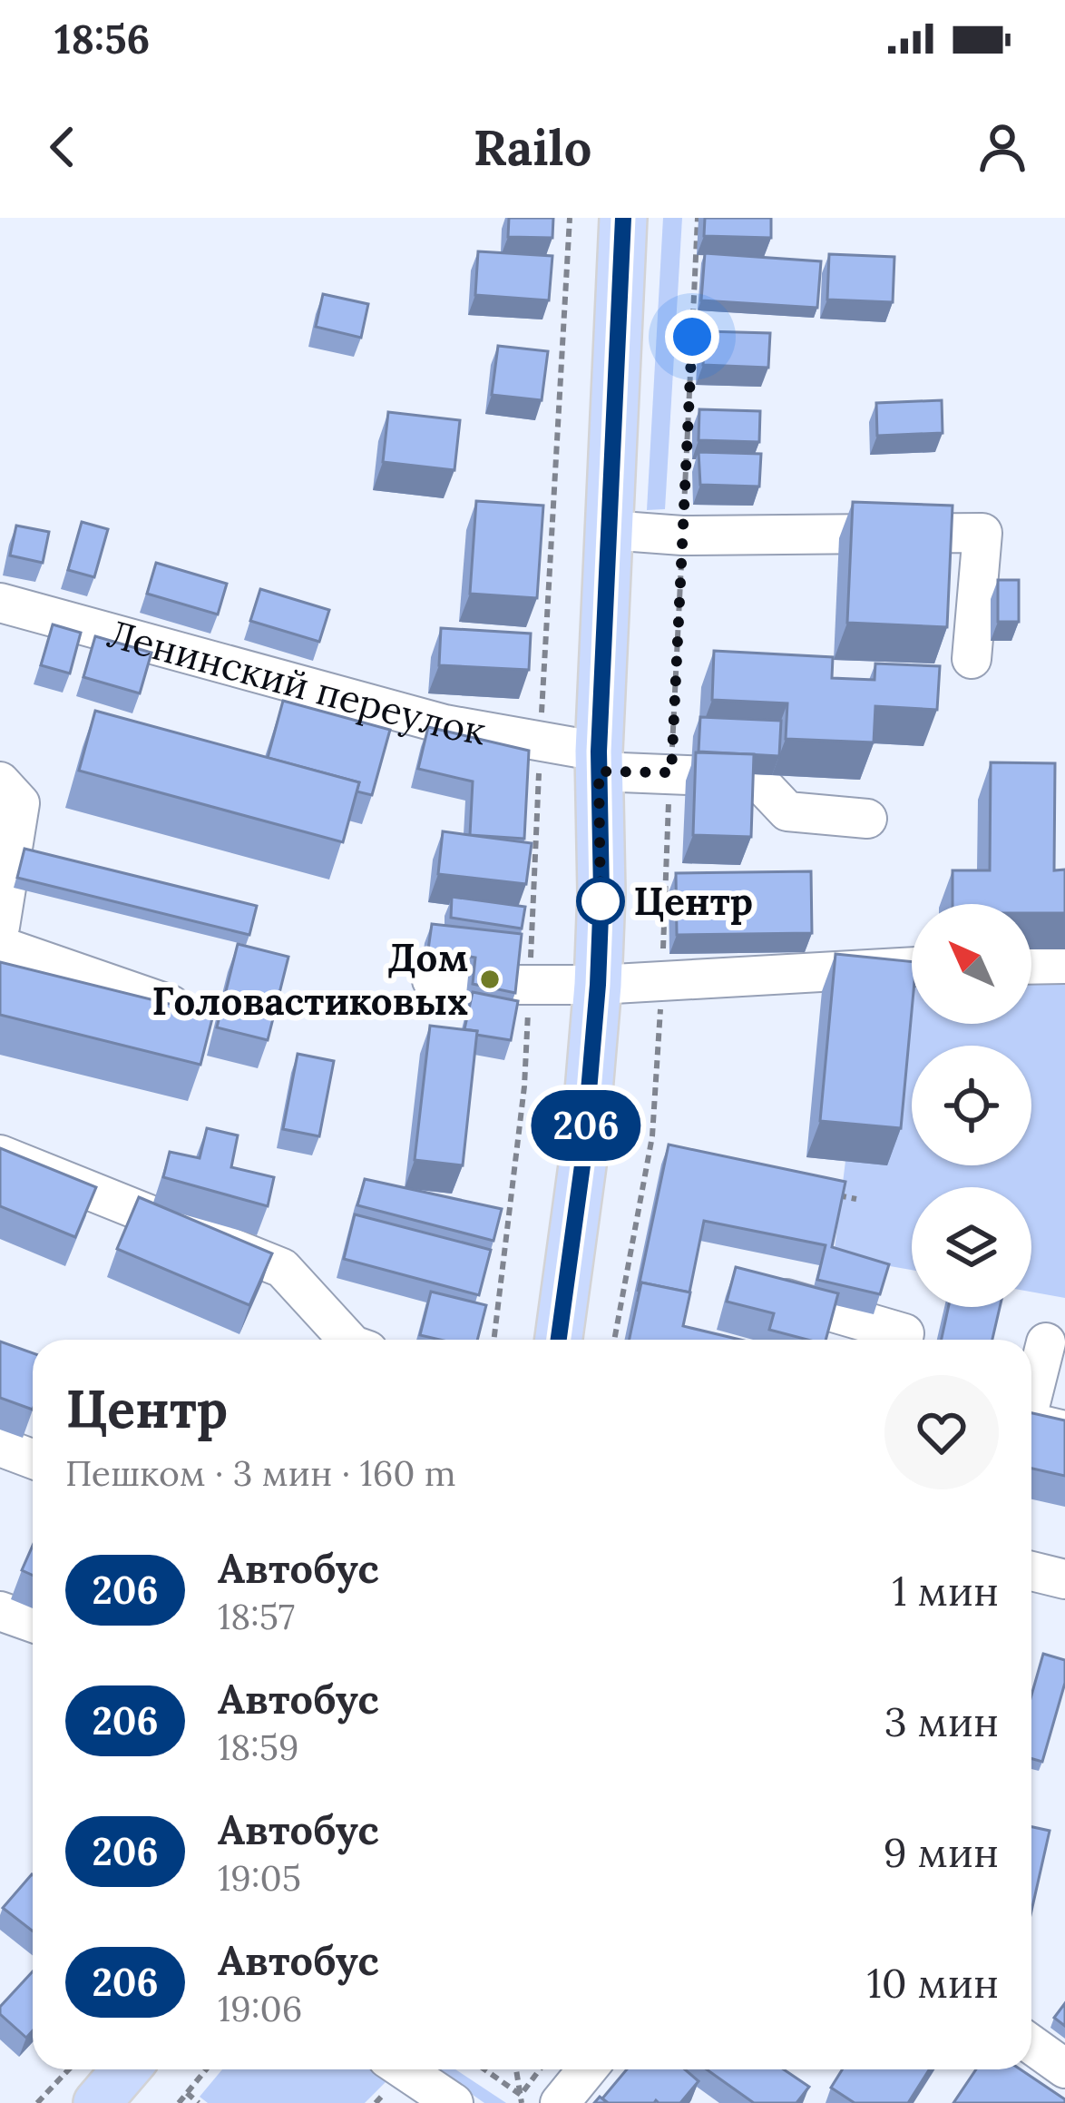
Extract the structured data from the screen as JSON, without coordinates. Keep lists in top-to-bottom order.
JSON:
{
  "streets": {
    "street": ["Ленинский переулок"]
  },
  "places": ["Центр", "Дом Головастиковых"],
  "lines": ["bus line 206"],
  "north": "top left",
  "page": {
    "status": "18:56",
    "header": "Railo",
    "on_map": "206",
    "heading": ["Центр", "Пешком · 3 мин · 160 m"],
    "list": [
      {
        "mark": "206",
        "name": "Автобус",
        "note": "18:57",
        "value": "1 мин"
      },
      {
        "mark": "206",
        "name": "Автобус",
        "note": "18:59",
        "value": "3 мин"
      },
      {
        "mark": "206",
        "name": "Автобус",
        "note": "19:05",
        "value": "9 мин"
      },
      {
        "mark": "206",
        "name": "Автобус",
        "note": "19:06",
        "value": "10 мин"
      }
    ]
  }
}
